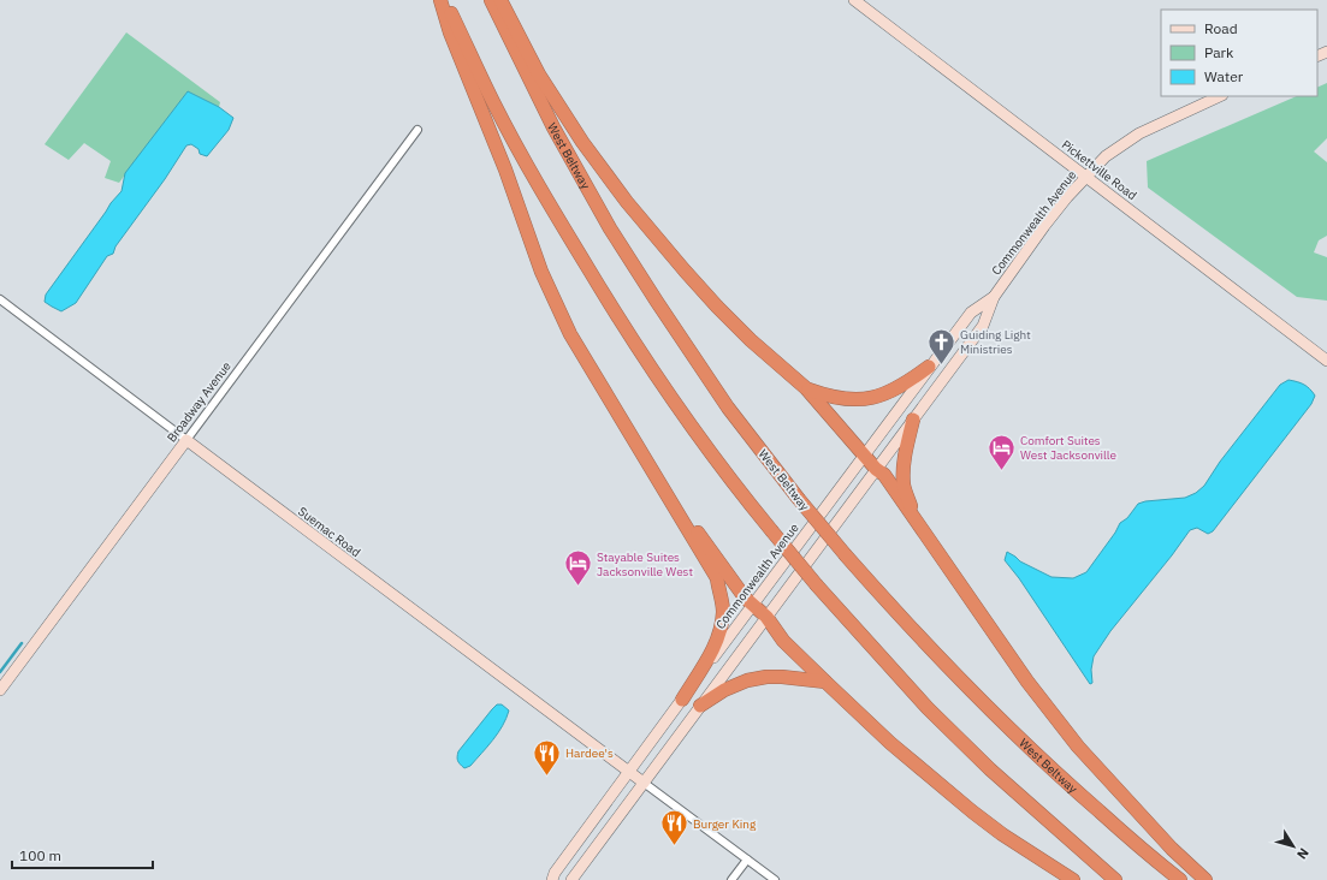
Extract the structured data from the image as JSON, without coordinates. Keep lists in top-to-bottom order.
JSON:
{
  "streets": {
    "highway": ["West Beltway"],
    "main road": [
      "Pickettville Road",
      "Commonwealth Avenue",
      "Broadway Avenue",
      "Suemac Road"
    ]
  },
  "crossings": [
    ["Pickettville Road", "Commonwealth Avenue"],
    ["Commonwealth Avenue", "Suemac Road"],
    ["Broadway Avenue", "Suemac Road"]
  ],
  "places": {
    "church": ["Guiding Light Ministries"],
    "hotel": ["Comfort Suites West Jacksonville", "Stayable Suites Jacksonville West"],
    "restaurant": ["Hardee's", "Burger King"]
  },
  "legend": ["Road", "Park", "Water"],
  "scale_bar": "100 m",
  "north": "bottom right"
}
